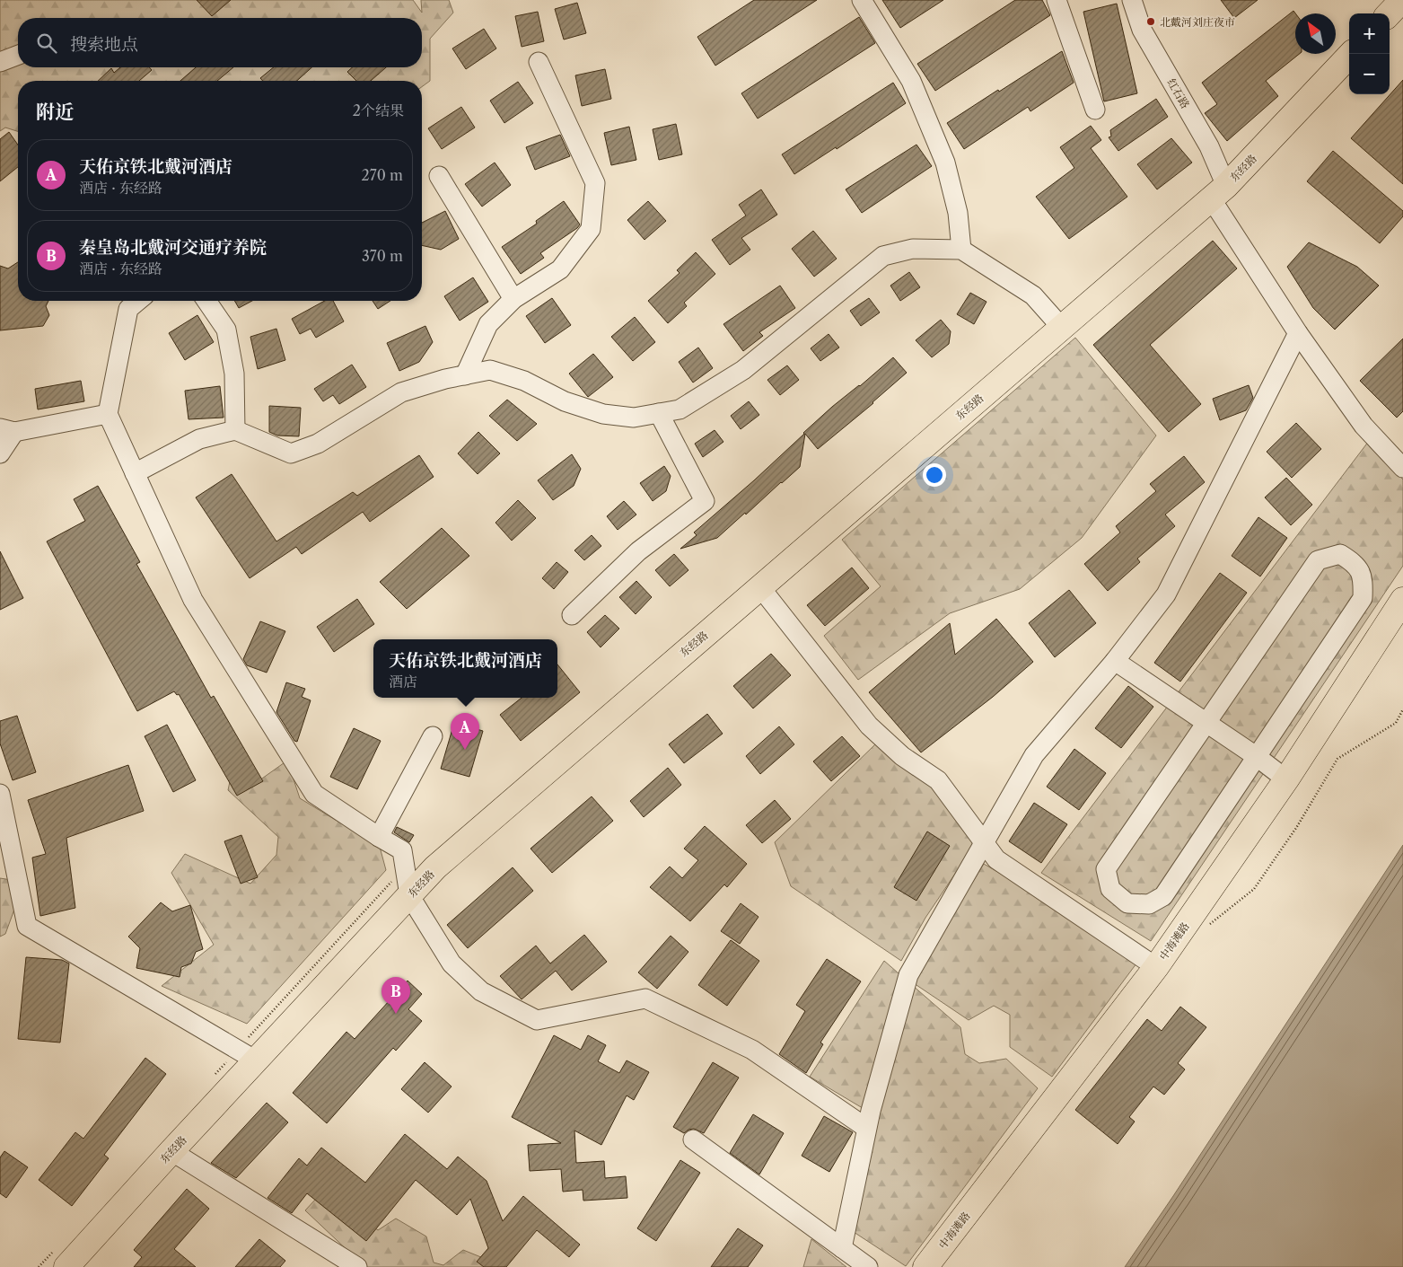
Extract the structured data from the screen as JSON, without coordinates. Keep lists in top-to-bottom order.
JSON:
{
  "streets": {
    "main road": ["东经路", "中海滩路"],
    "street": ["红石路"]
  },
  "crossings": [
    ["红石路", "东经路"]
  ],
  "places": ["北戴河刘庄夜市"],
  "north": "top left",
  "page": {
    "map_buttons": ["+", "−"],
    "search": "搜索地点",
    "heading": ["附近", "2个结果"],
    "list": [
      {
        "mark": "A",
        "name": "天佑京铁北戴河酒店",
        "note": "酒店 · 东经路",
        "value": "270 m"
      },
      {
        "mark": "B",
        "name": "秦皇岛北戴河交通疗养院",
        "note": "酒店 · 东经路",
        "value": "370 m"
      }
    ],
    "popup": ["天佑京铁北戴河酒店", "酒店"],
    "pins": ["A", "B"]
  }
}
